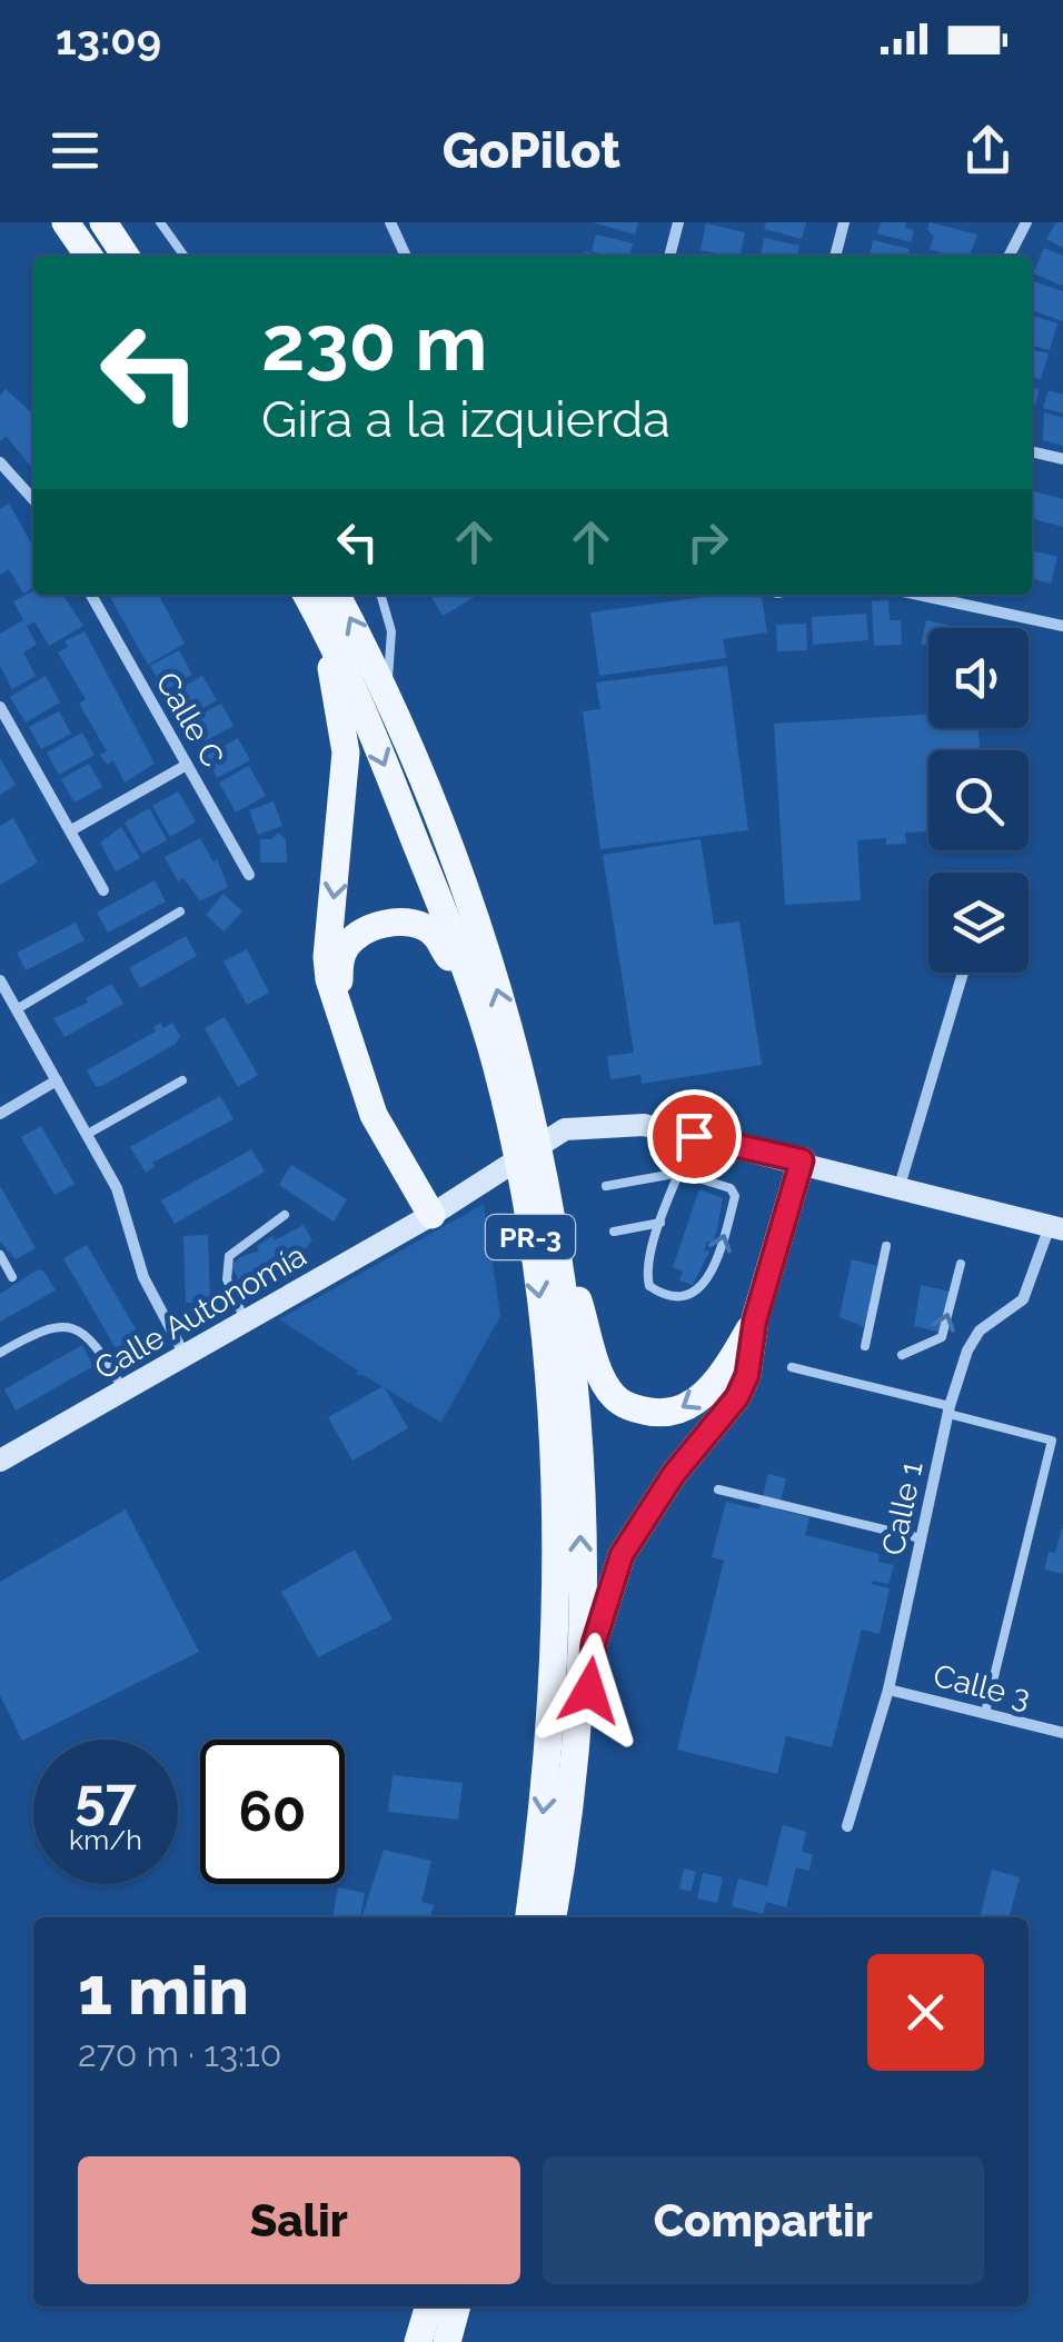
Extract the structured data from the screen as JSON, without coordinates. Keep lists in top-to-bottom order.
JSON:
{
  "streets": {
    "main road": ["PR-3", "Calle Autonomía"],
    "street": ["Calle C", "Calle 1", "Calle 3"]
  },
  "crossings": [
    ["Calle 1", "Calle 3"]
  ],
  "page": {
    "status": "13:09",
    "header": "GoPilot",
    "turn": ["230 m", "Gira a la izquierda"],
    "speed": "57 km/h",
    "limit": "60",
    "heading": ["1 min", "270 m · 13:10"],
    "buttons": ["Salir", "Compartir"]
  }
}
